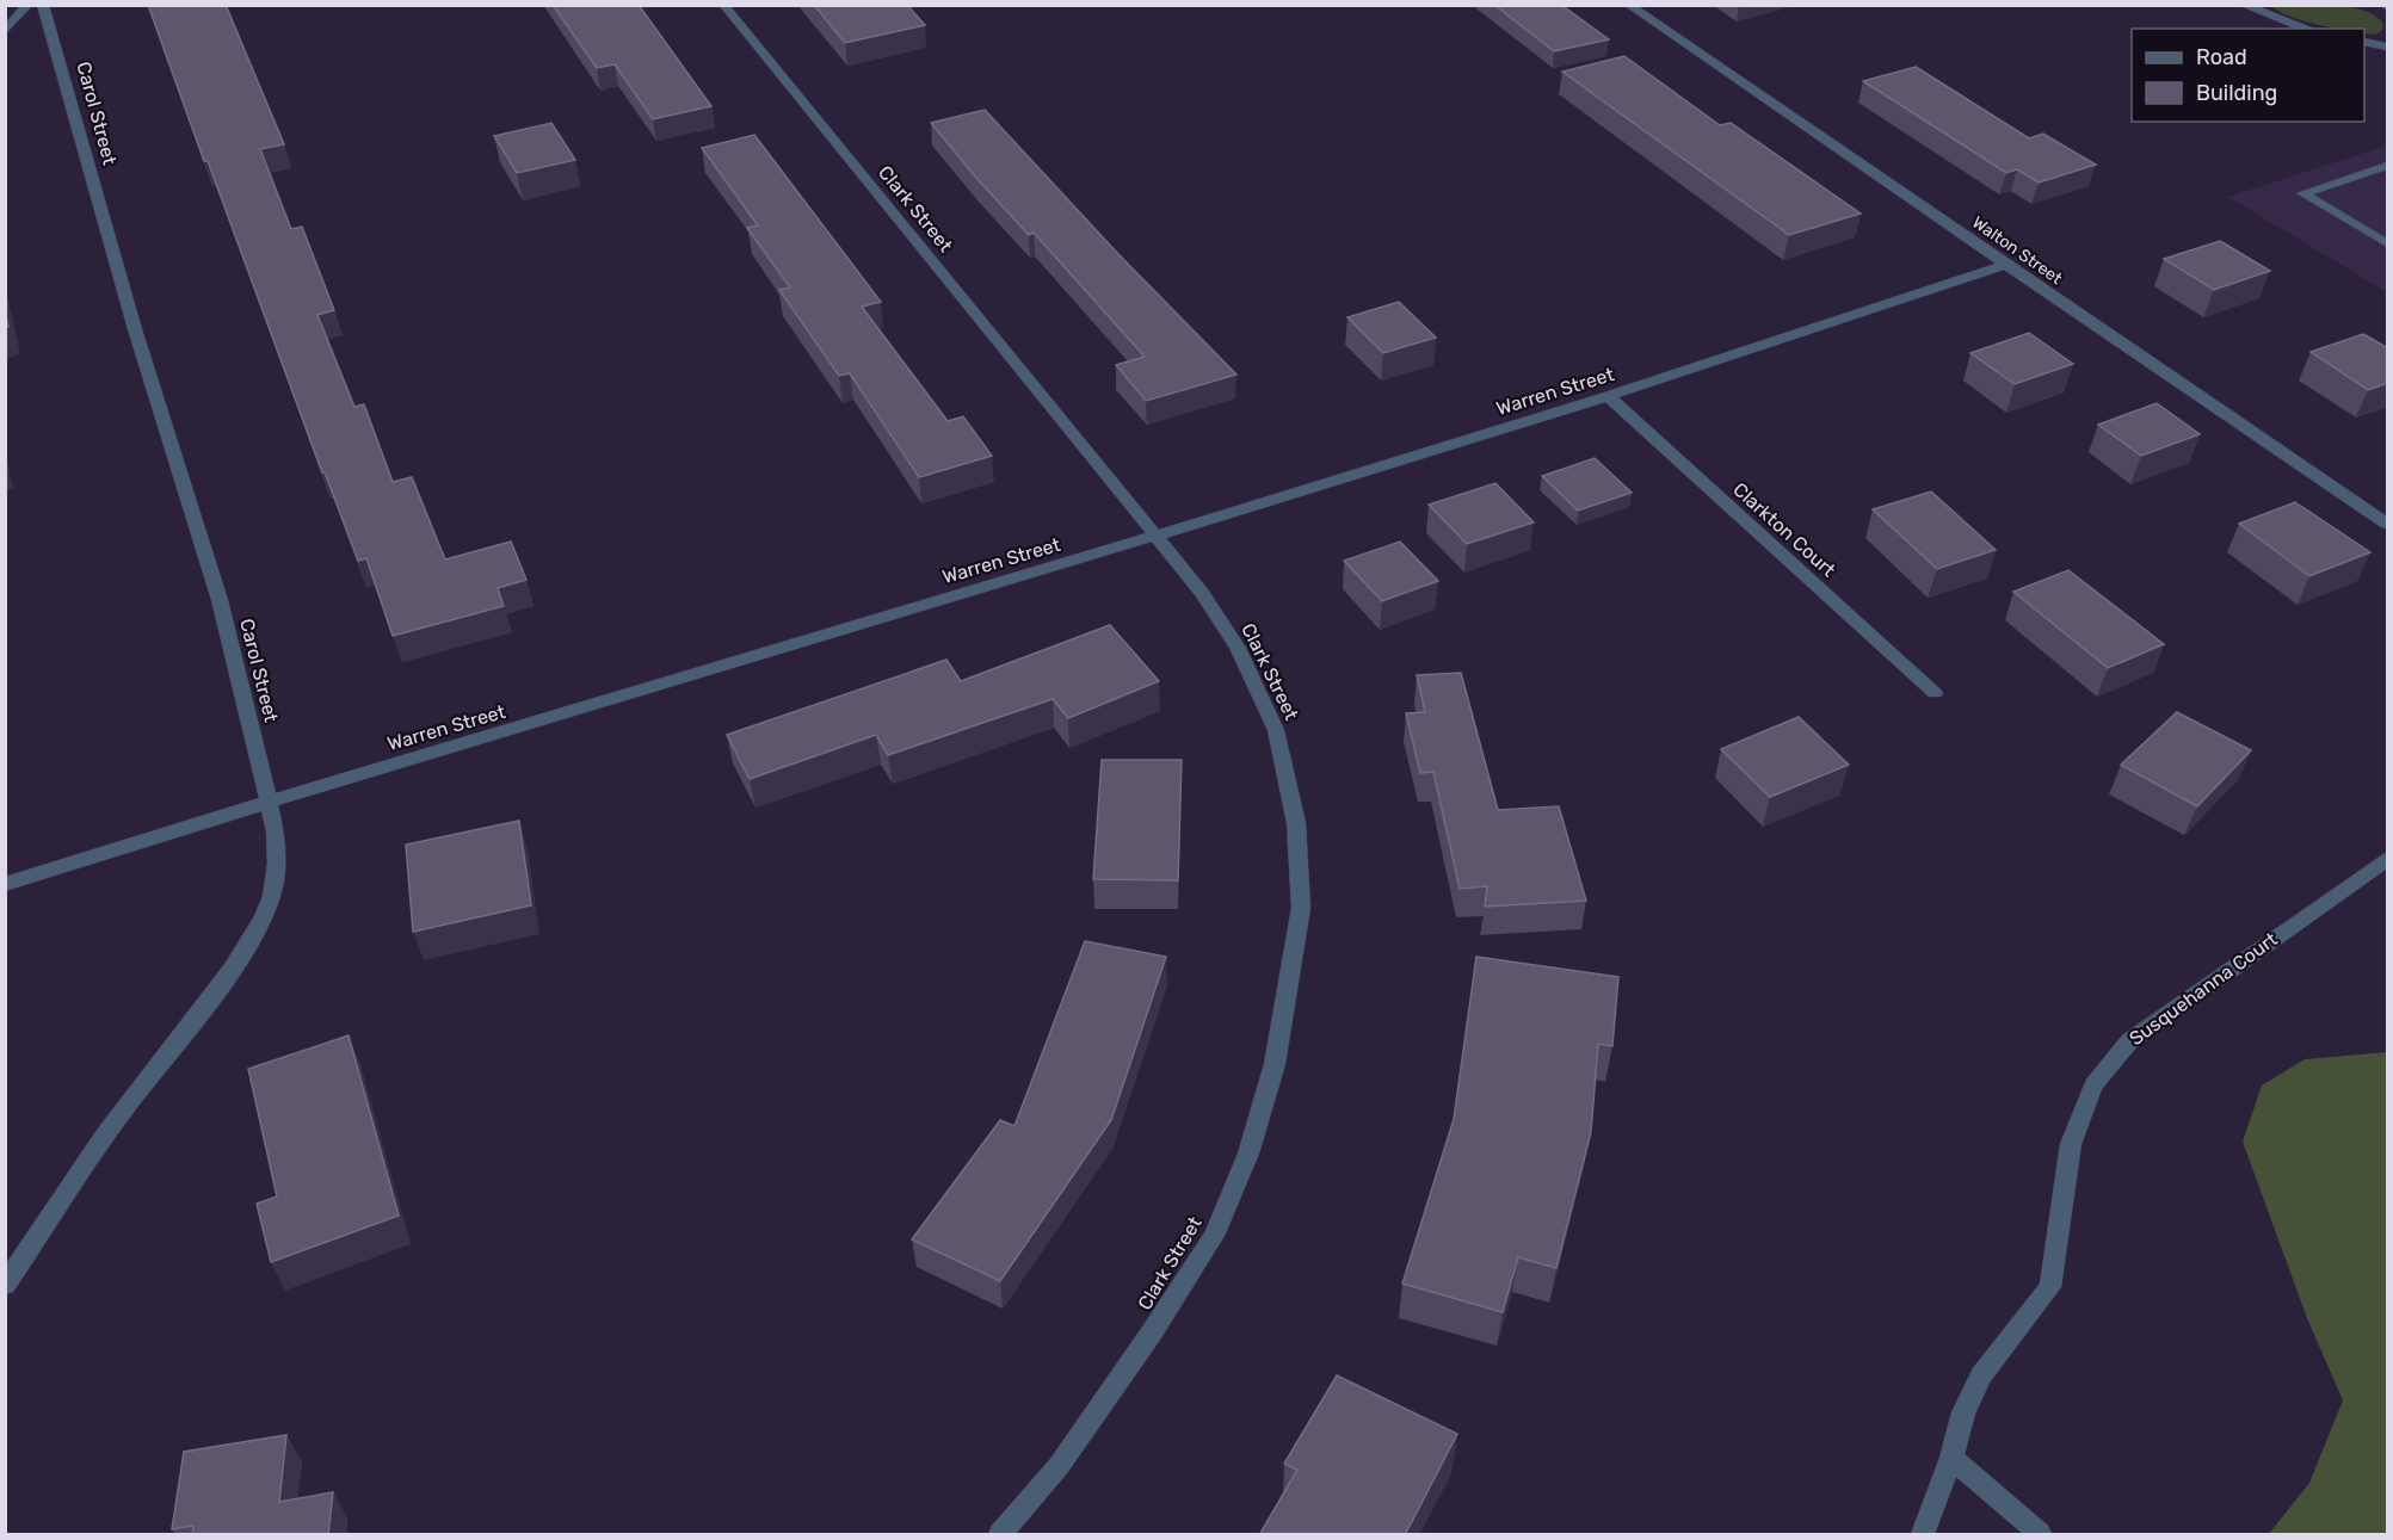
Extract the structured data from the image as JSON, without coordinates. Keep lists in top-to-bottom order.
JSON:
{
  "streets": {
    "street": [
      "Carol Street",
      "Clark Street",
      "Walton Street",
      "Warren Street",
      "Clarkton Court",
      "Susquehanna Court"
    ]
  },
  "crossings": [
    ["Carol Street", "Warren Street"],
    ["Clark Street", "Warren Street"],
    ["Walton Street", "Warren Street"],
    ["Warren Street", "Clarkton Court"]
  ],
  "legend": ["Road", "Building"]
}
